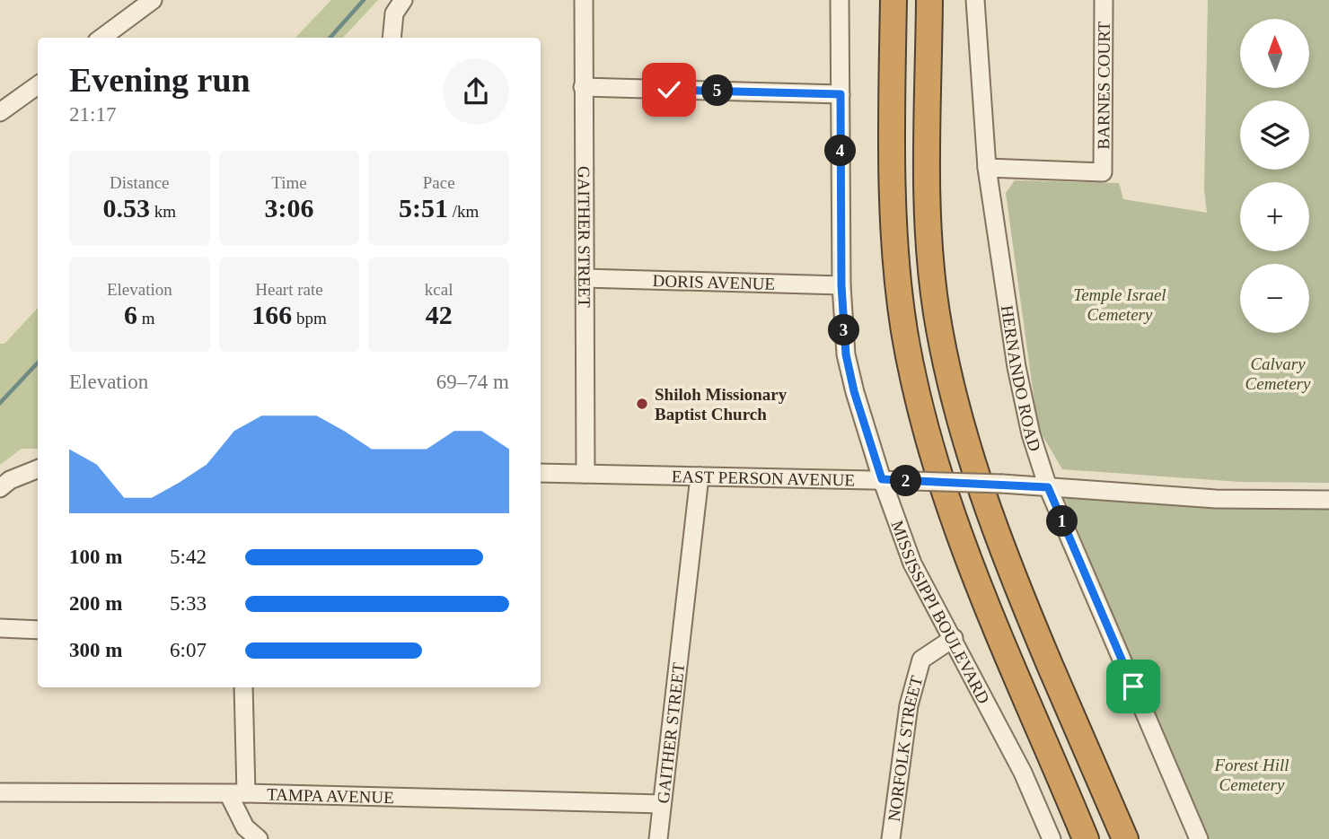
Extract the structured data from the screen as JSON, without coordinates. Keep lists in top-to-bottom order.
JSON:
{
  "streets": {
    "street": [
      "BARNES COURT",
      "GAITHER STREET",
      "DORIS AVENUE",
      "HERNANDO ROAD",
      "EAST PERSON AVENUE",
      "MISSISSIPPI BOULEVARD",
      "NORFOLK STREET",
      "TAMPA AVENUE"
    ]
  },
  "crossings": [
    ["BARNES COURT", "HERNANDO ROAD"],
    ["GAITHER STREET", "DORIS AVENUE"],
    ["GAITHER STREET", "EAST PERSON AVENUE"],
    ["GAITHER STREET", "TAMPA AVENUE"],
    ["DORIS AVENUE", "MISSISSIPPI BOULEVARD"],
    ["HERNANDO ROAD", "EAST PERSON AVENUE"],
    ["EAST PERSON AVENUE", "MISSISSIPPI BOULEVARD"],
    ["MISSISSIPPI BOULEVARD", "NORFOLK STREET"]
  ],
  "parks": ["Temple Israel Cemetery", "Calvary Cemetery", "Forest Hill Cemetery"],
  "places": ["Shiloh Missionary Baptist Church"],
  "north": "top",
  "page": {
    "map_buttons": ["+", "−"],
    "heading": ["Evening run", "21:17"],
    "pins": [
      "5",
      "4",
      "3",
      "2",
      "1"
    ],
    "stats": [
      ["Distance", "0.53 km"],
      ["Time", "3:06"],
      ["Pace", "5:51 /km"],
      ["Elevation", "6 m"],
      ["Heart rate", "166 bpm"],
      ["kcal", "42"]
    ],
    "chart": ["Elevation", "69–74 m"],
    "list": [
      {
        "name": "100 m",
        "note": "5:42"
      },
      {
        "name": "200 m",
        "note": "5:33"
      },
      {
        "name": "300 m",
        "note": "6:07"
      }
    ]
  }
}
